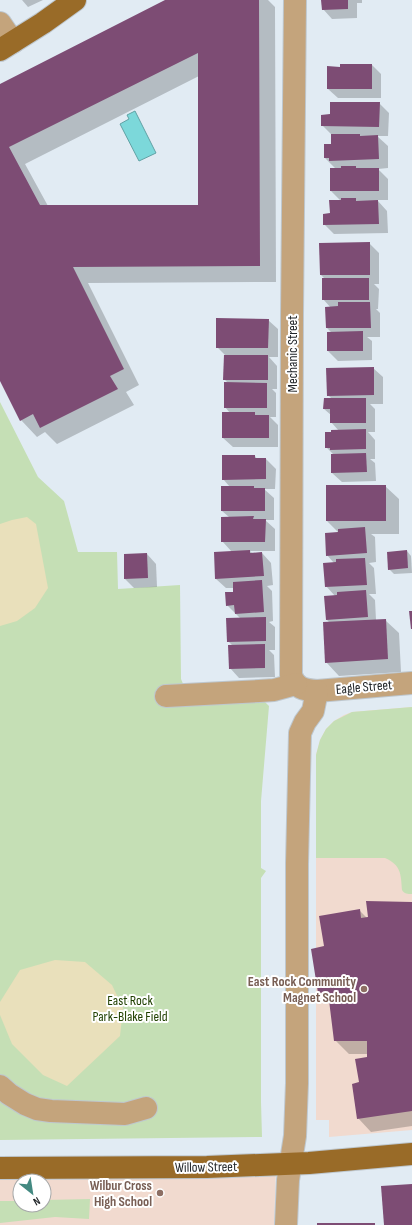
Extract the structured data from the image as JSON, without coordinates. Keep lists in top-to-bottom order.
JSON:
{
  "streets": {
    "main road": ["Willow Street"],
    "street": ["Mechanic Street", "Eagle Street"]
  },
  "parks": ["East Rock Park-Blake Field"],
  "places": ["East Rock Community Magnet School", "Wilbur Cross High School"],
  "north": "bottom right"
}
